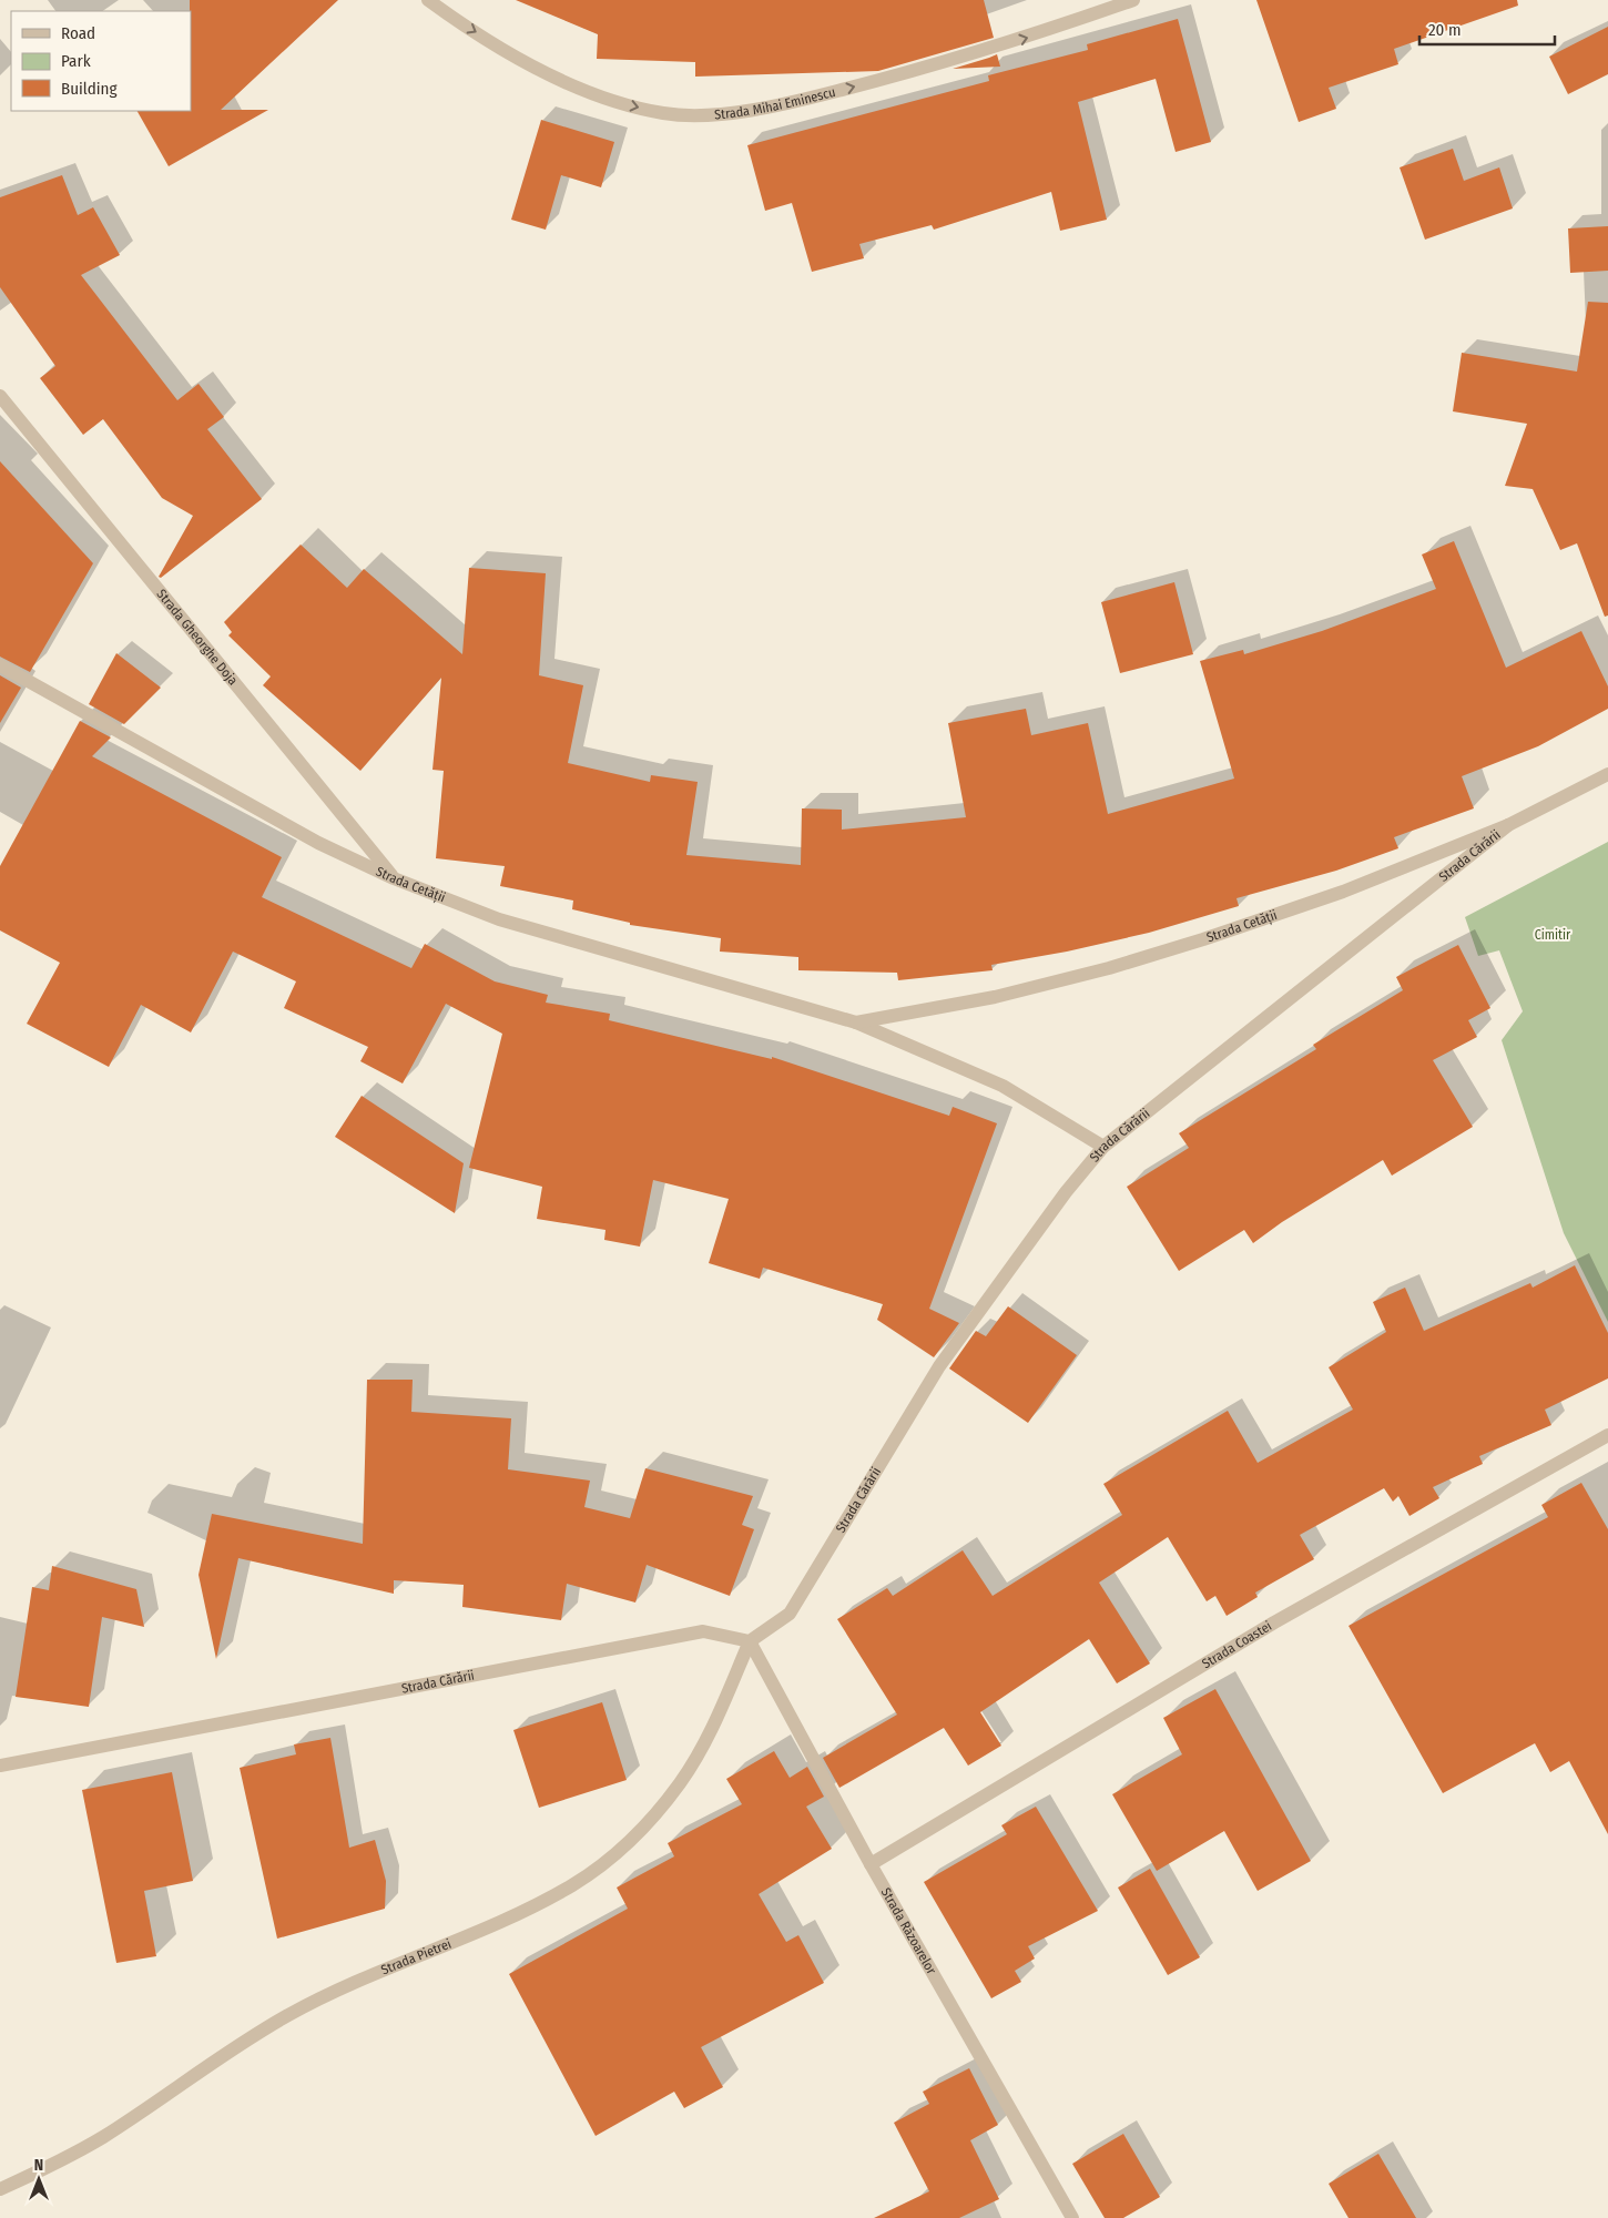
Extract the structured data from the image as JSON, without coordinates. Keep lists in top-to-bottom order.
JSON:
{
  "streets": {
    "street": [
      "Strada Mihai Eminescu",
      "Strada Gheorghe Doja",
      "Strada Cărării",
      "Strada Cetății",
      "Strada Coastei",
      "Strada Răzoarelor",
      "Strada Pietrei"
    ]
  },
  "crossings": [
    ["Strada Gheorghe Doja", "Strada Cetății"],
    ["Strada Cărării", "Strada Cetății"],
    ["Strada Cărării", "Strada Răzoarelor"],
    ["Strada Cărării", "Strada Pietrei"],
    ["Strada Coastei", "Strada Răzoarelor"],
    ["Strada Răzoarelor", "Strada Pietrei"]
  ],
  "one_way": ["Strada Mihai Eminescu"],
  "parks": ["Cimitir"],
  "legend": ["Road", "Park", "Building"],
  "scale_bar": "20 m",
  "north": "top"
}
